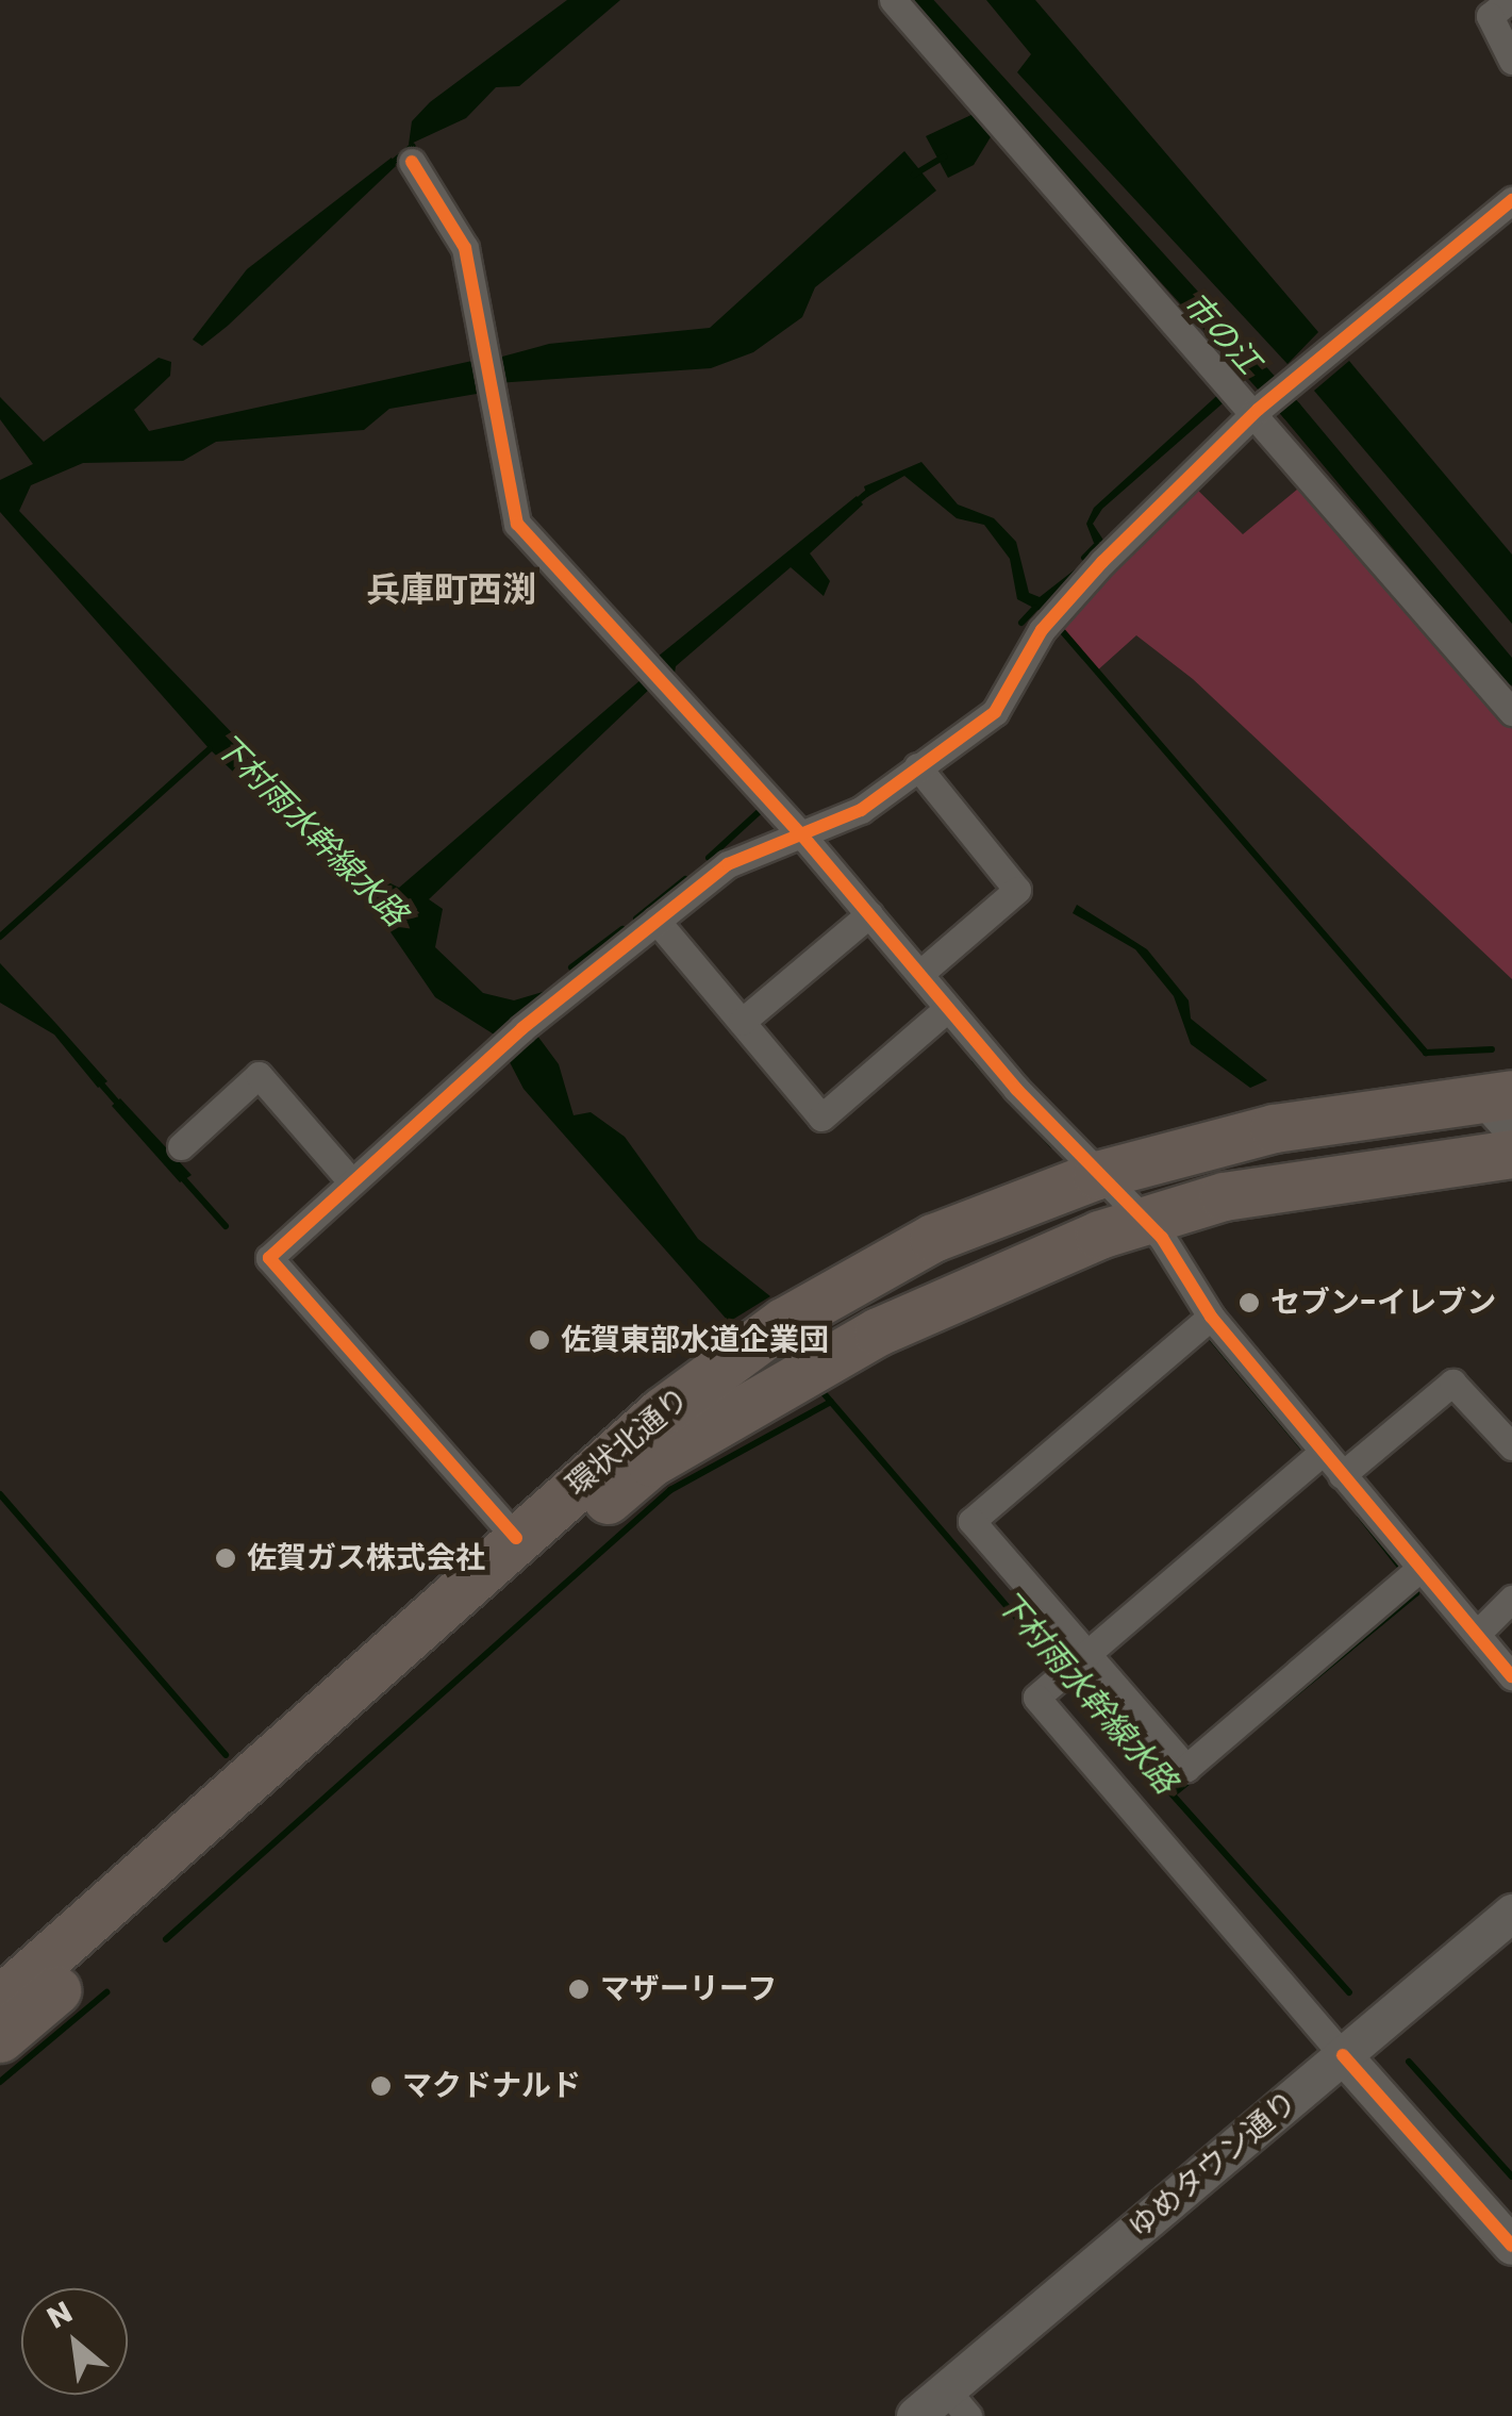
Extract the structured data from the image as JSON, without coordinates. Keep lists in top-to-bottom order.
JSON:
{
  "streets": {
    "highway": ["環状北通り"],
    "street": ["ゆめタウン通り"]
  },
  "districts": ["兵庫町西渕"],
  "water": ["市の江", "下村雨水幹線水路"],
  "places": [
    "セブン-イレブン",
    "佐賀東部水道企業団",
    "佐賀ガス株式会社",
    "マザーリーフ",
    "マクドナルド"
  ],
  "north": "top left"
}
